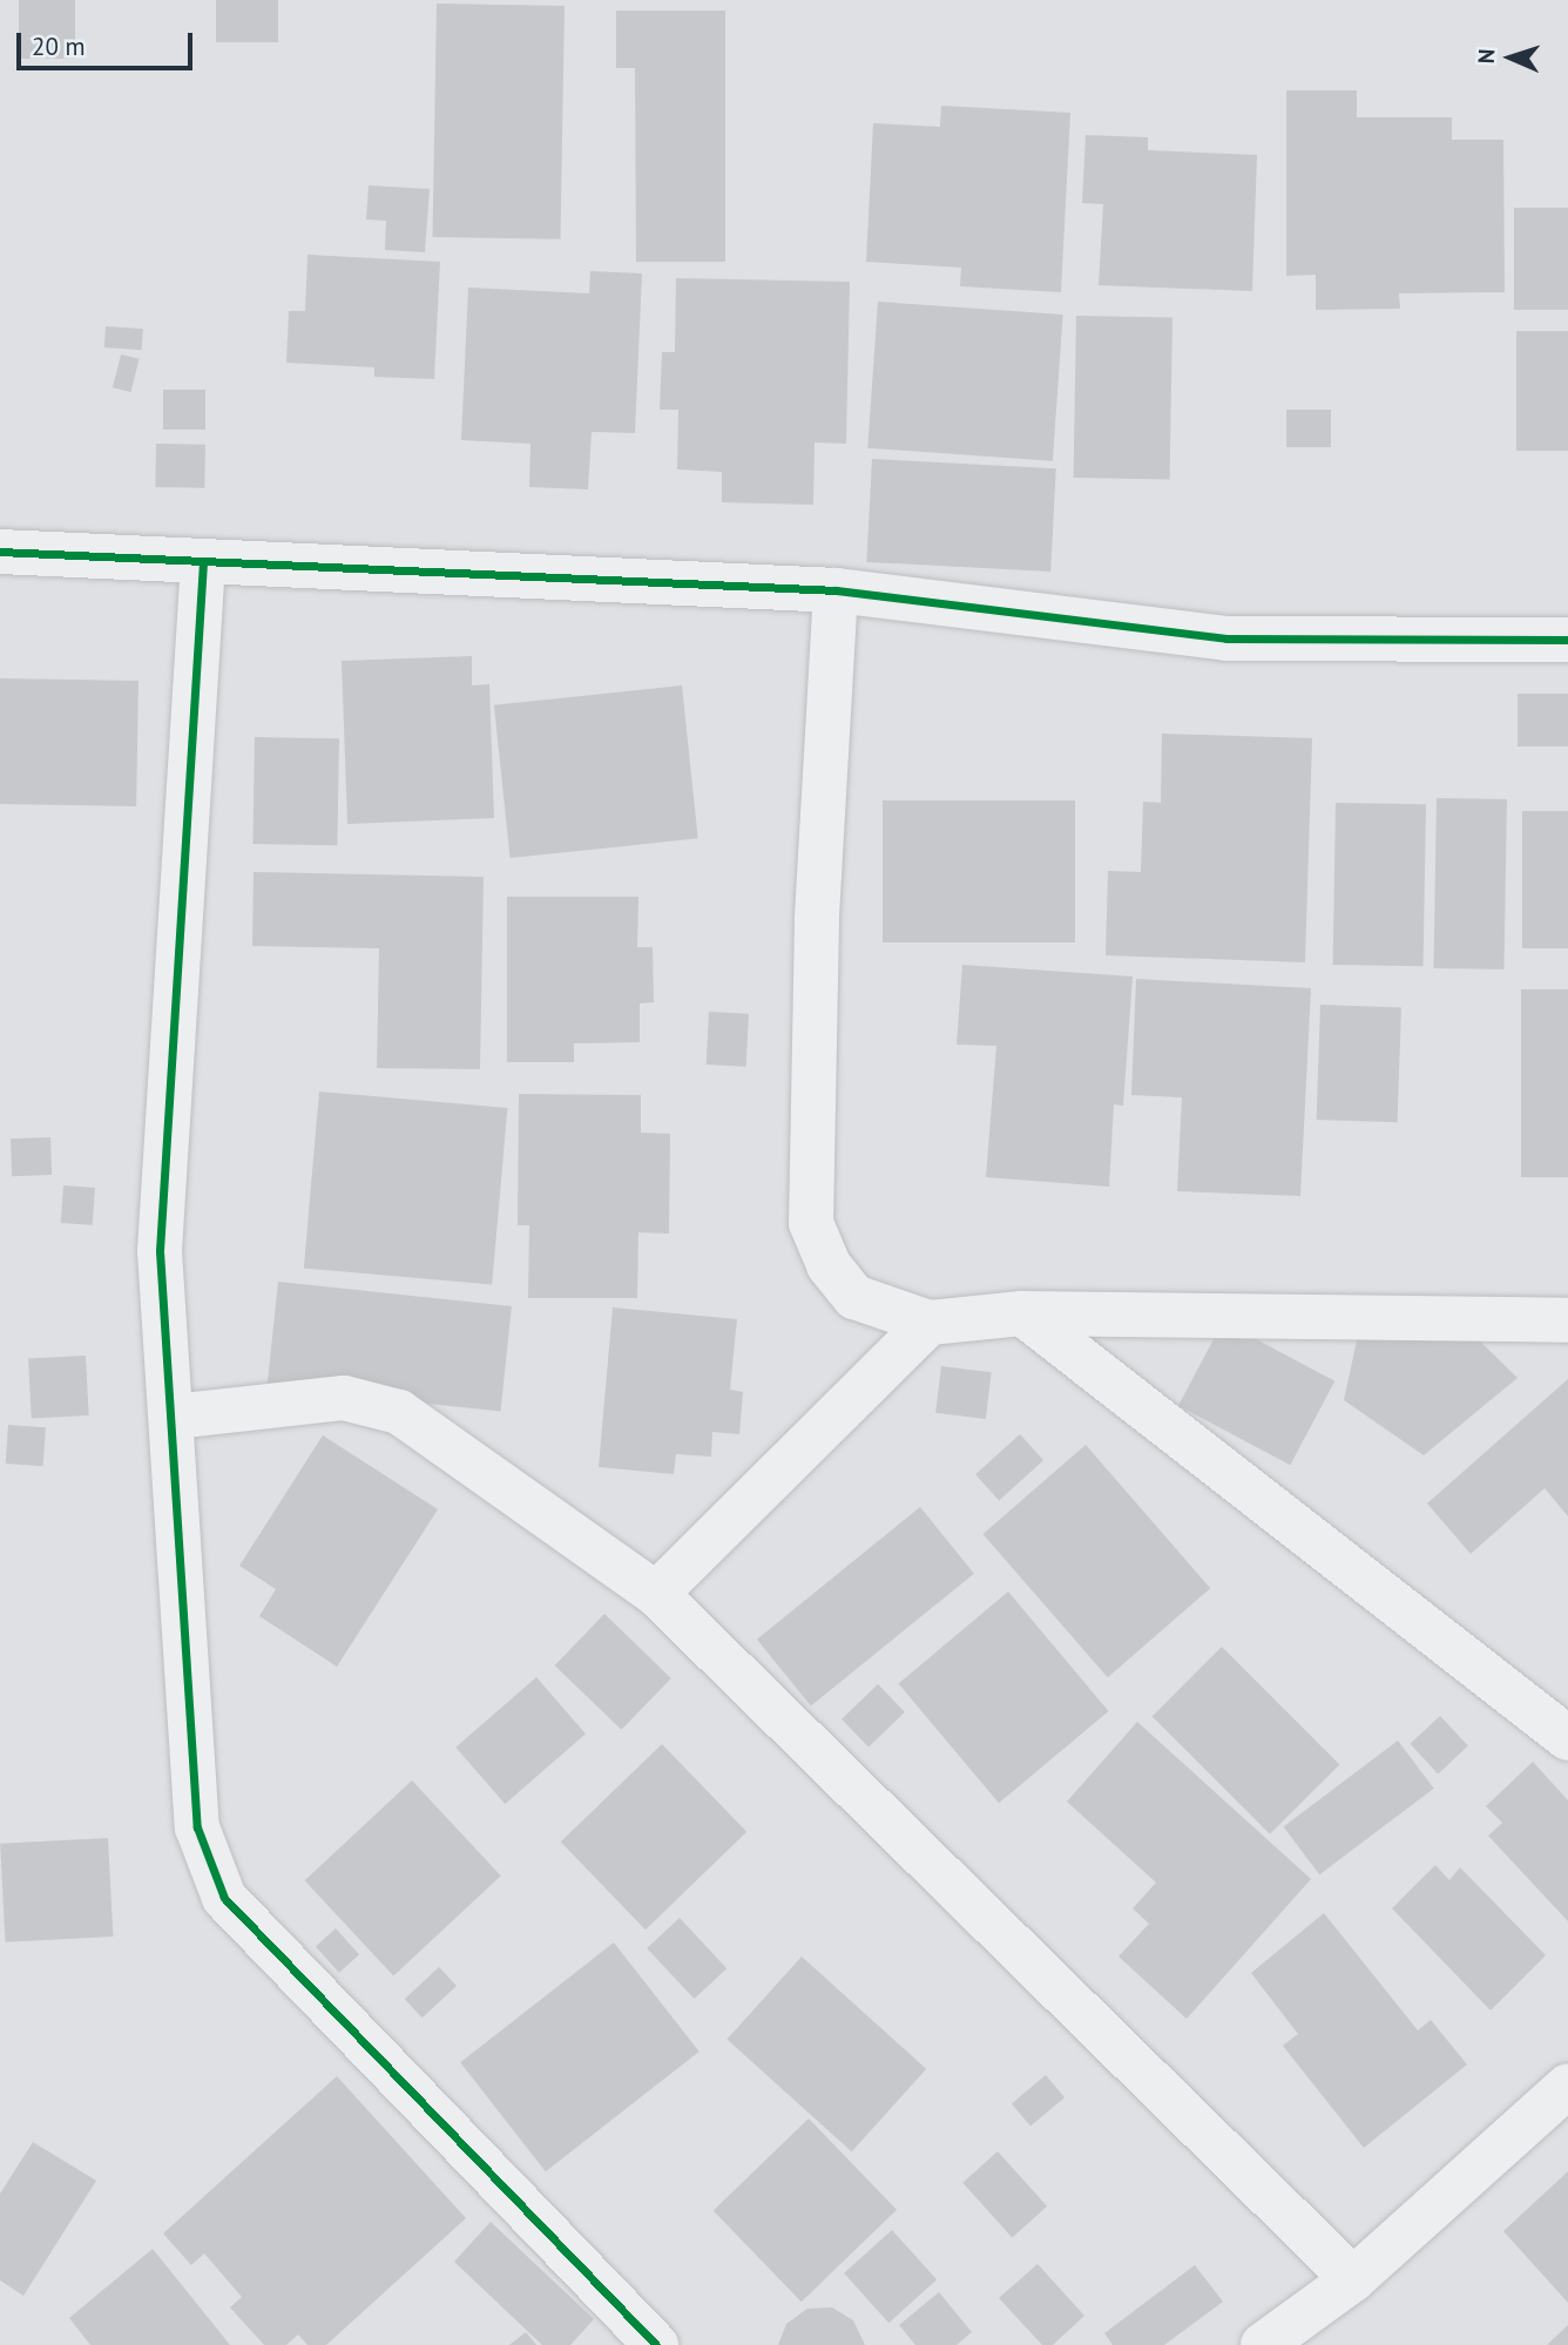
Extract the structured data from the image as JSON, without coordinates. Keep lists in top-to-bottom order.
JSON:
{
  "scale_bar": "20 m",
  "north": "left"
}
